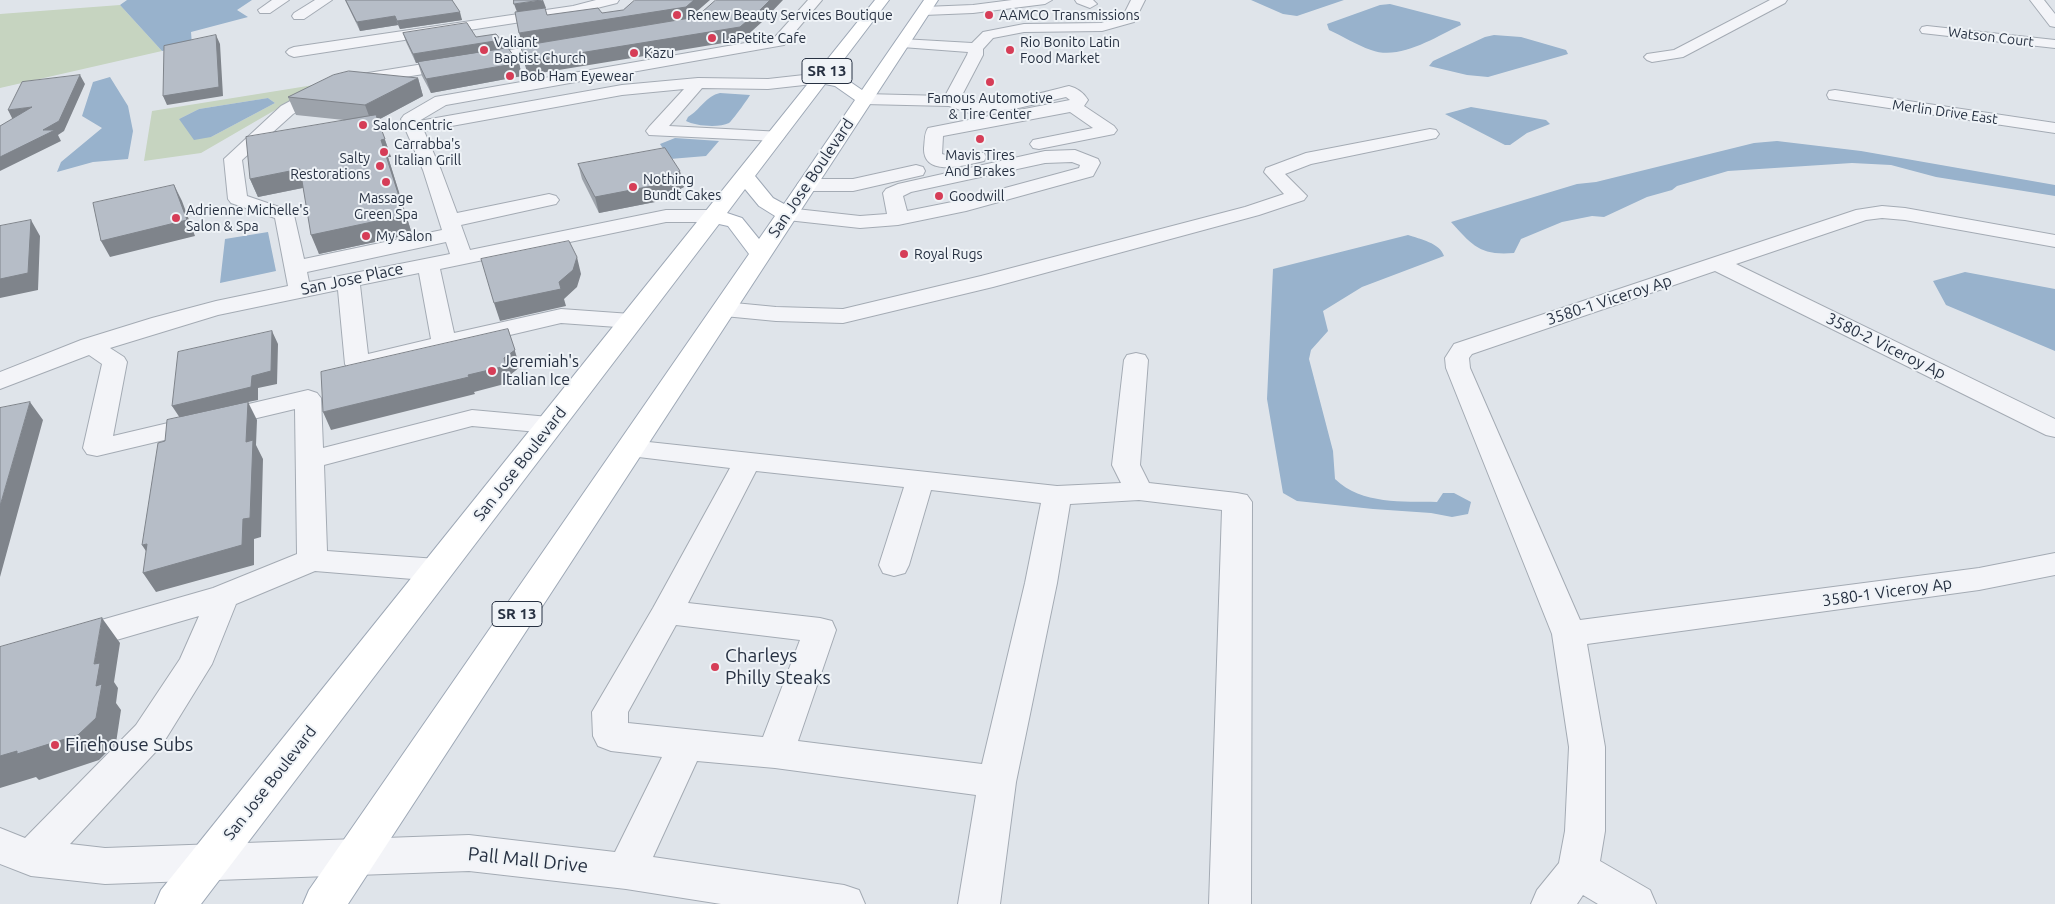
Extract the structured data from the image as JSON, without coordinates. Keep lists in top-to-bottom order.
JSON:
{
  "streets": {
    "main road": ["SR 13", "San Jose Boulevard"],
    "street": [
      "Watson Court",
      "Merlin Drive East",
      "San Jose Place",
      "3580-1 Viceroy Ap",
      "3580-2 Viceroy Ap",
      "Pall Mall Drive"
    ]
  },
  "crossings": [
    ["San Jose Boulevard", "San Jose Place"],
    ["San Jose Boulevard", "Pall Mall Drive"],
    ["3580-1 Viceroy Ap", "3580-2 Viceroy Ap"]
  ],
  "places": [
    "Renew Beauty Services Boutique",
    "AAMCO Transmissions",
    "LaPetite Cafe",
    "Valiant Baptist Church",
    "Rio Bonito Latin Food Market",
    "Kazu",
    "Bob Ham Eyewear",
    "Famous Automotive & Tire Center",
    "SalonCentric",
    "Mavis Tires And Brakes",
    "Carrabba's Italian Grill",
    "Salty Restorations",
    "Massage Green Spa",
    "Nothing Bundt Cakes",
    "Goodwill",
    "Adrienne Michelle's Salon & Spa",
    "My Salon",
    "Royal Rugs",
    "Jeremiah's Italian Ice",
    "Charleys Philly Steaks",
    "Firehouse Subs"
  ]
}
